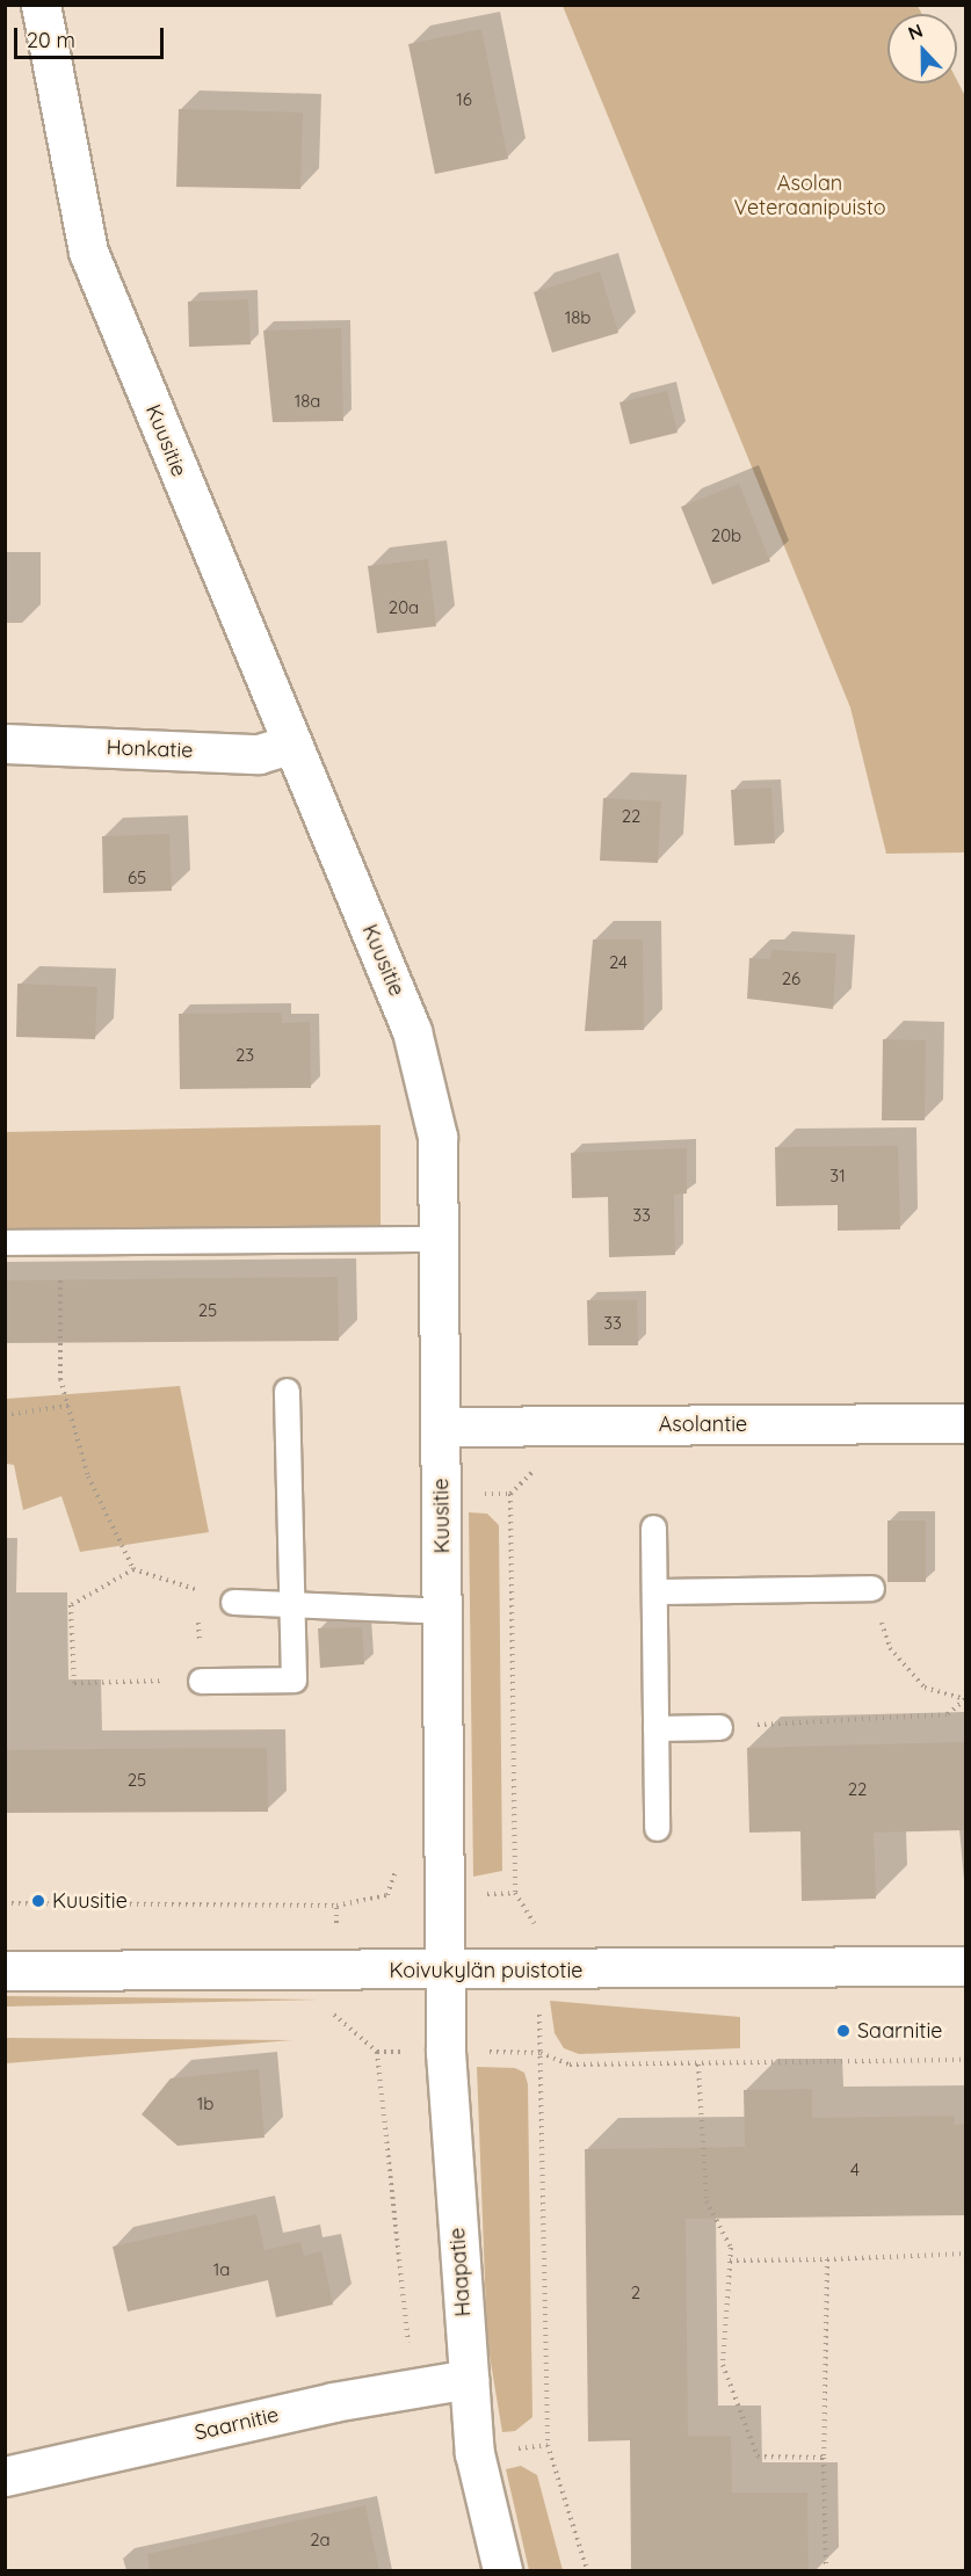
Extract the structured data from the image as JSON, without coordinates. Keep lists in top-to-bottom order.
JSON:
{
  "streets": {
    "street": [
      "Kuusitie",
      "Honkatie",
      "Asolantie",
      "Koivukylän puistotie",
      "Haapatie",
      "Saarnitie"
    ]
  },
  "crossings": [
    ["Kuusitie", "Honkatie"],
    ["Kuusitie", "Asolantie"],
    ["Kuusitie", "Koivukylän puistotie"],
    ["Kuusitie", "Haapatie"],
    ["Koivukylän puistotie", "Haapatie"],
    ["Haapatie", "Saarnitie"]
  ],
  "parks": ["Asolan Veteraanipuisto"],
  "places": ["Kuusitie", "Saarnitie"],
  "house_numbers": [
    "16",
    "18b",
    "18a",
    "20b",
    "20a",
    "22",
    "65",
    "24",
    "26",
    "23",
    "31",
    "33",
    "25",
    "33",
    "25",
    "22",
    "1b",
    "4",
    "1a",
    "2",
    "2a"
  ],
  "scale_bar": "20 m",
  "north": "top"
}
